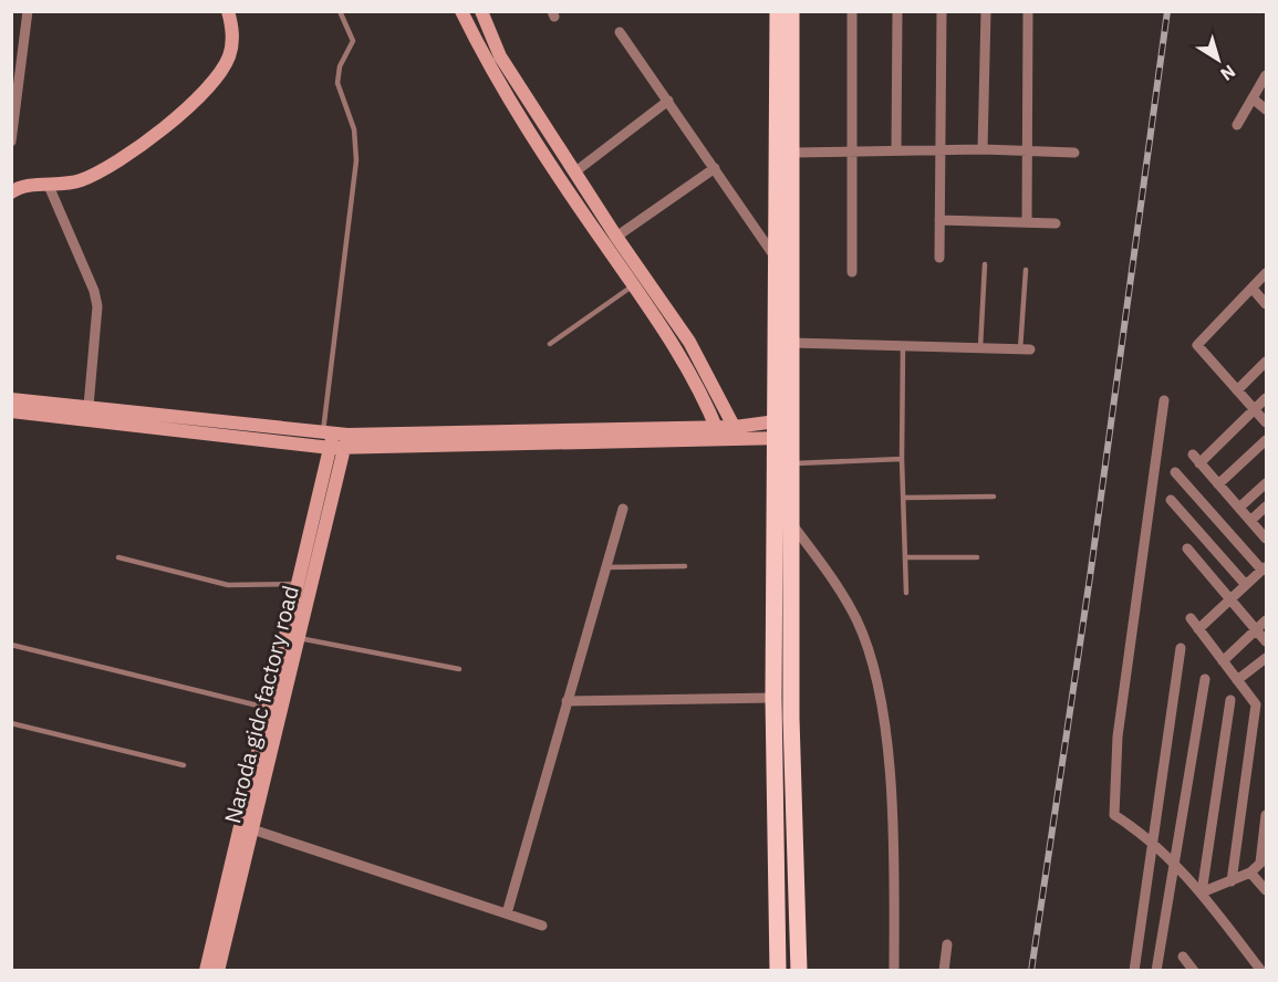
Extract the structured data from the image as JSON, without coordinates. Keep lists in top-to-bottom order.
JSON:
{
  "streets": {
    "street": ["Naroda gidc factory road"]
  },
  "north": "bottom right"
}
